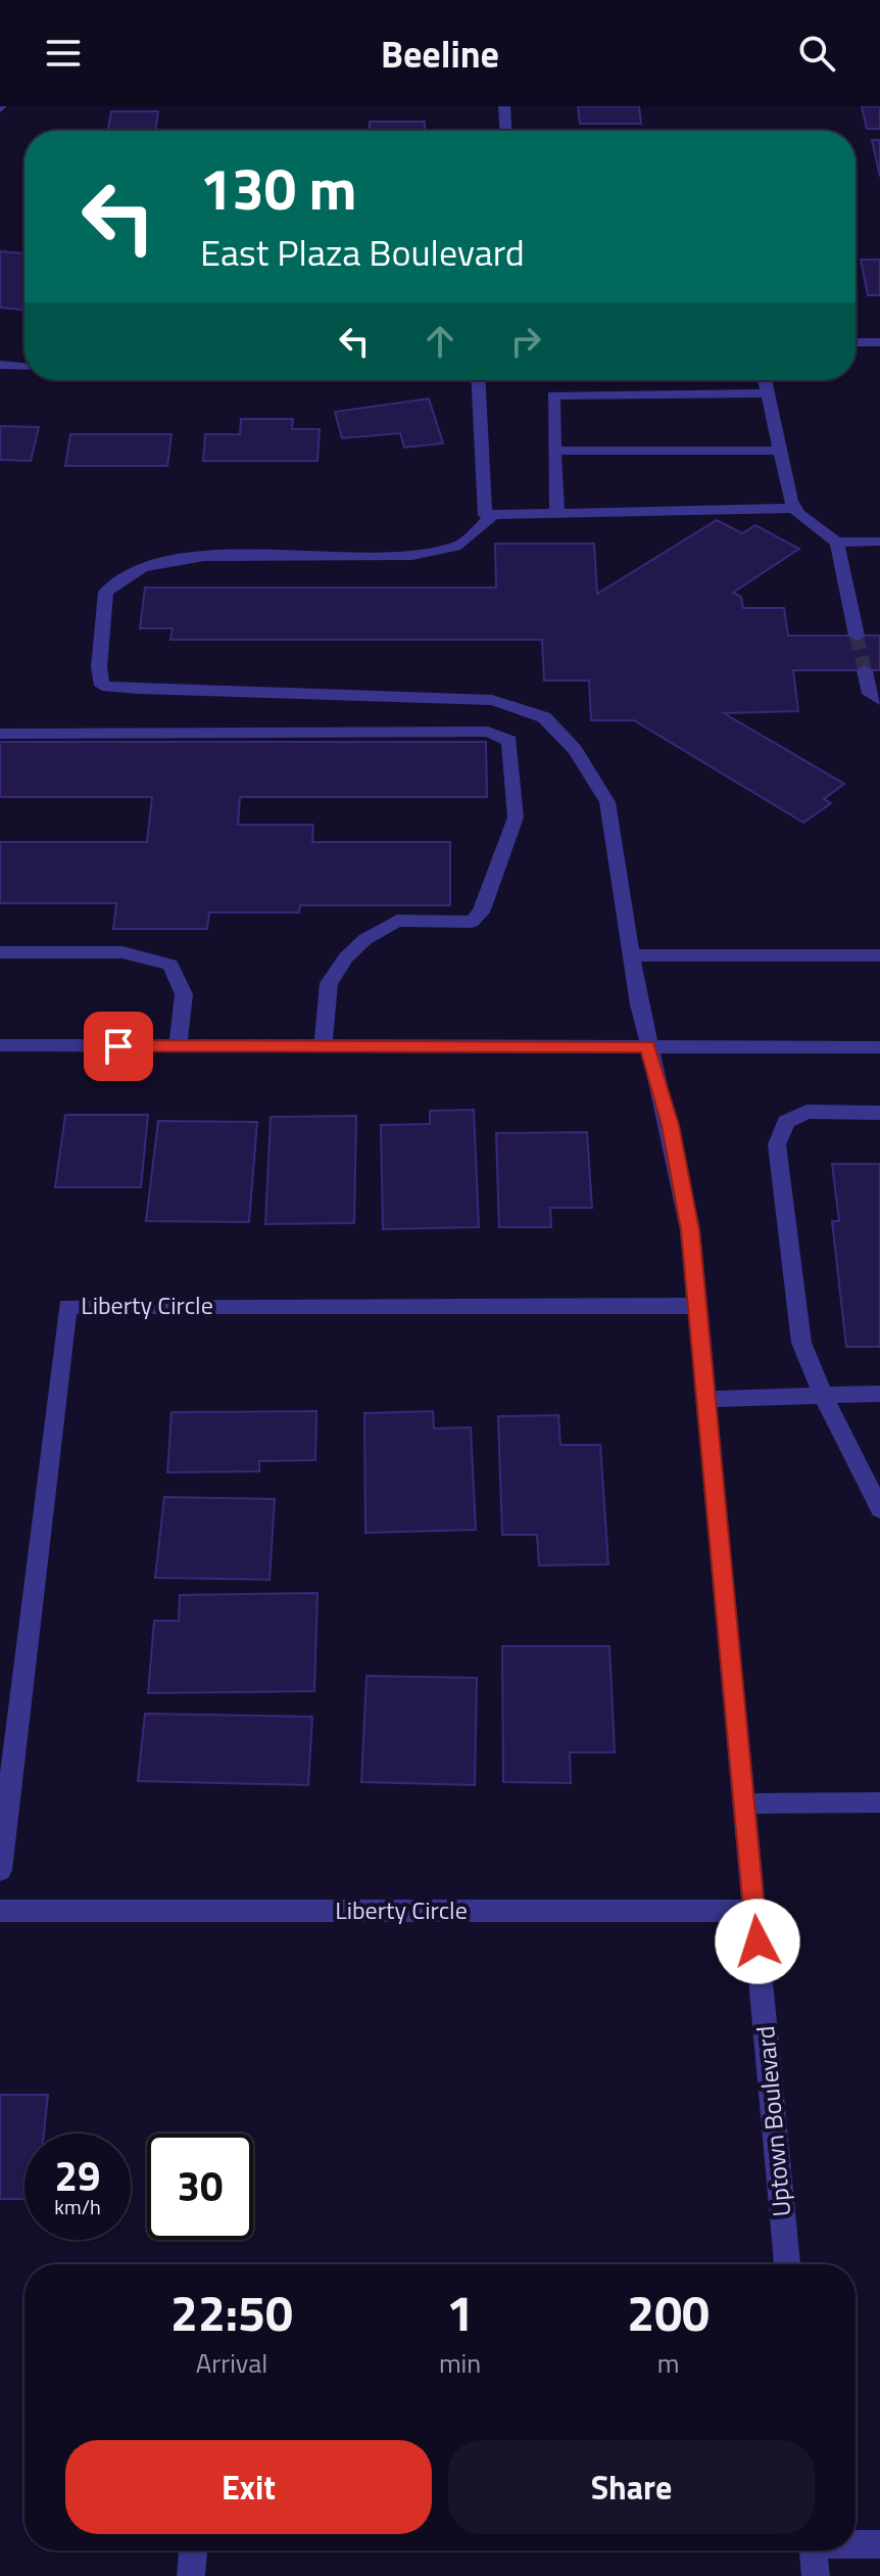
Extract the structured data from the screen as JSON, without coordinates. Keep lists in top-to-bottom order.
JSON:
{
  "streets": {
    "street": ["Liberty Circle", "Uptown Boulevard"]
  },
  "crossings": [
    ["Liberty Circle", "Uptown Boulevard"]
  ],
  "page": {
    "header": "Beeline",
    "turn": ["130 m", "East Plaza Boulevard"],
    "speed": "29 km/h",
    "limit": "30",
    "eta": [
      "22:50",
      "Arrival",
      "1",
      "min",
      "200",
      "m"
    ],
    "buttons": ["Exit", "Share"]
  }
}
